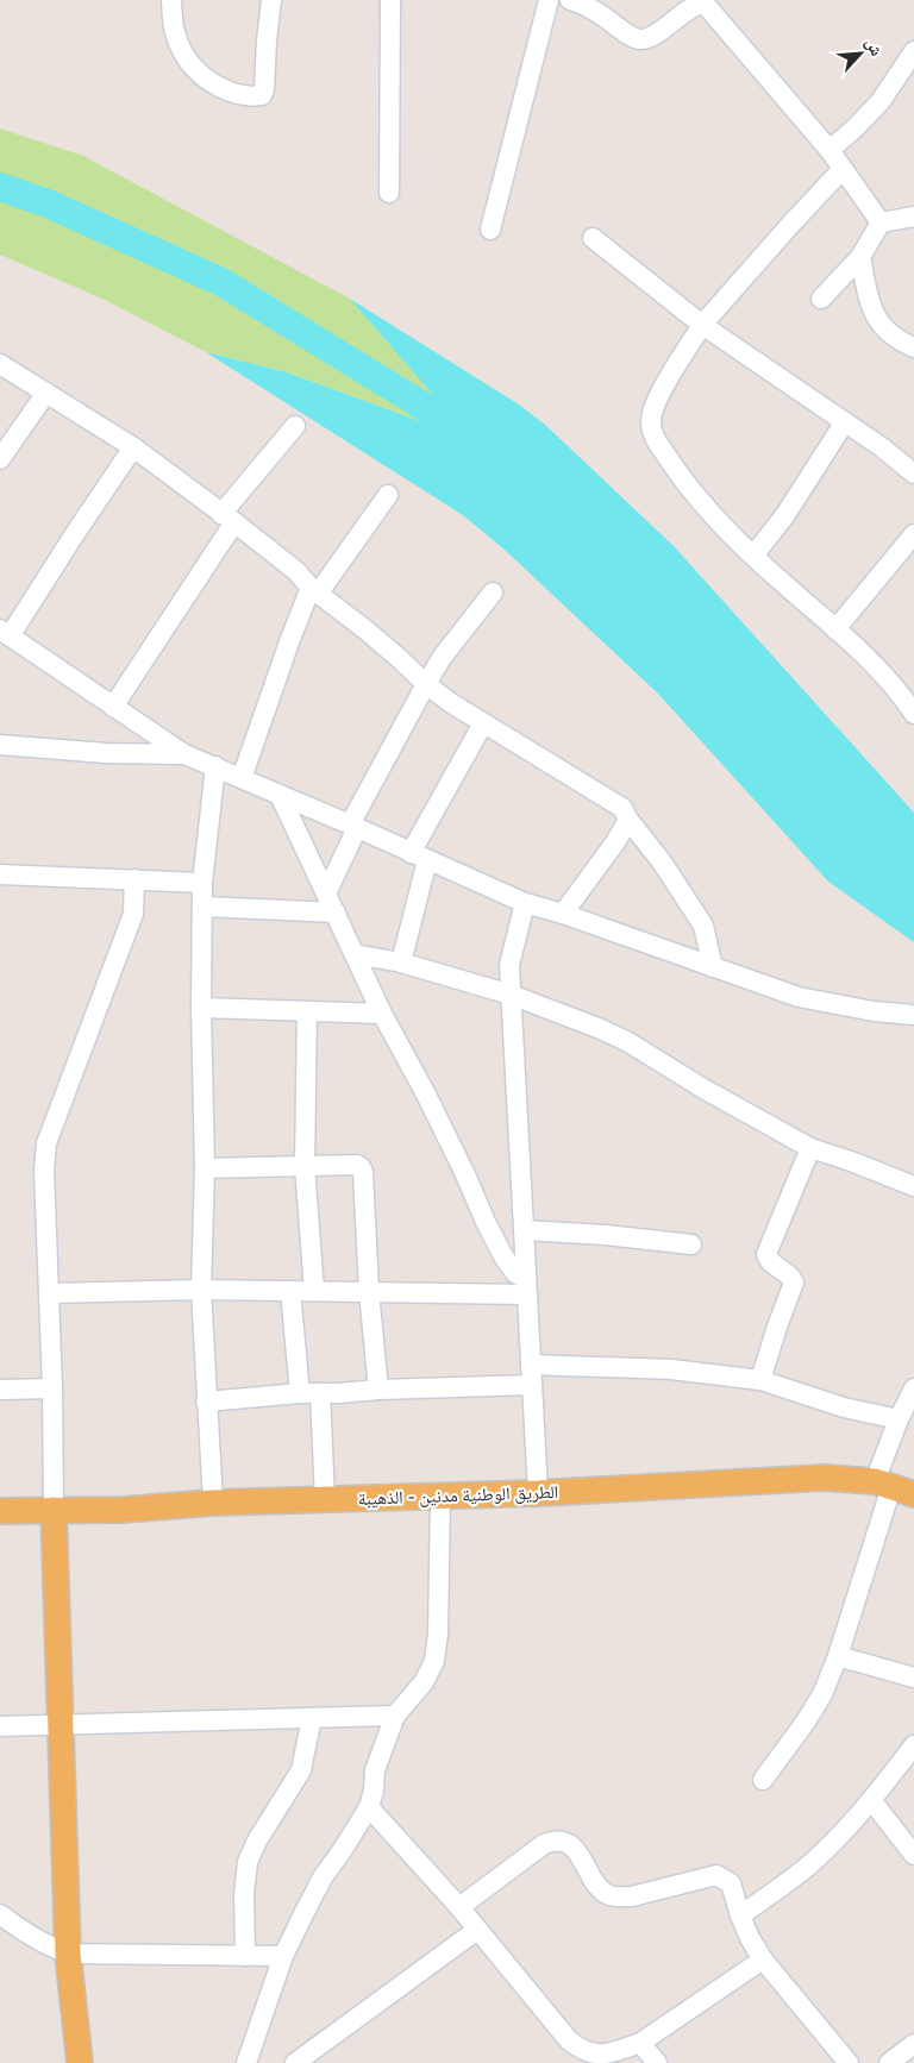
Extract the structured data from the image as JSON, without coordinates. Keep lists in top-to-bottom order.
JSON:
{
  "streets": {
    "main road": ["الطريق الوطنية مدنين - الذهيبة"]
  },
  "north": "top right"
}
